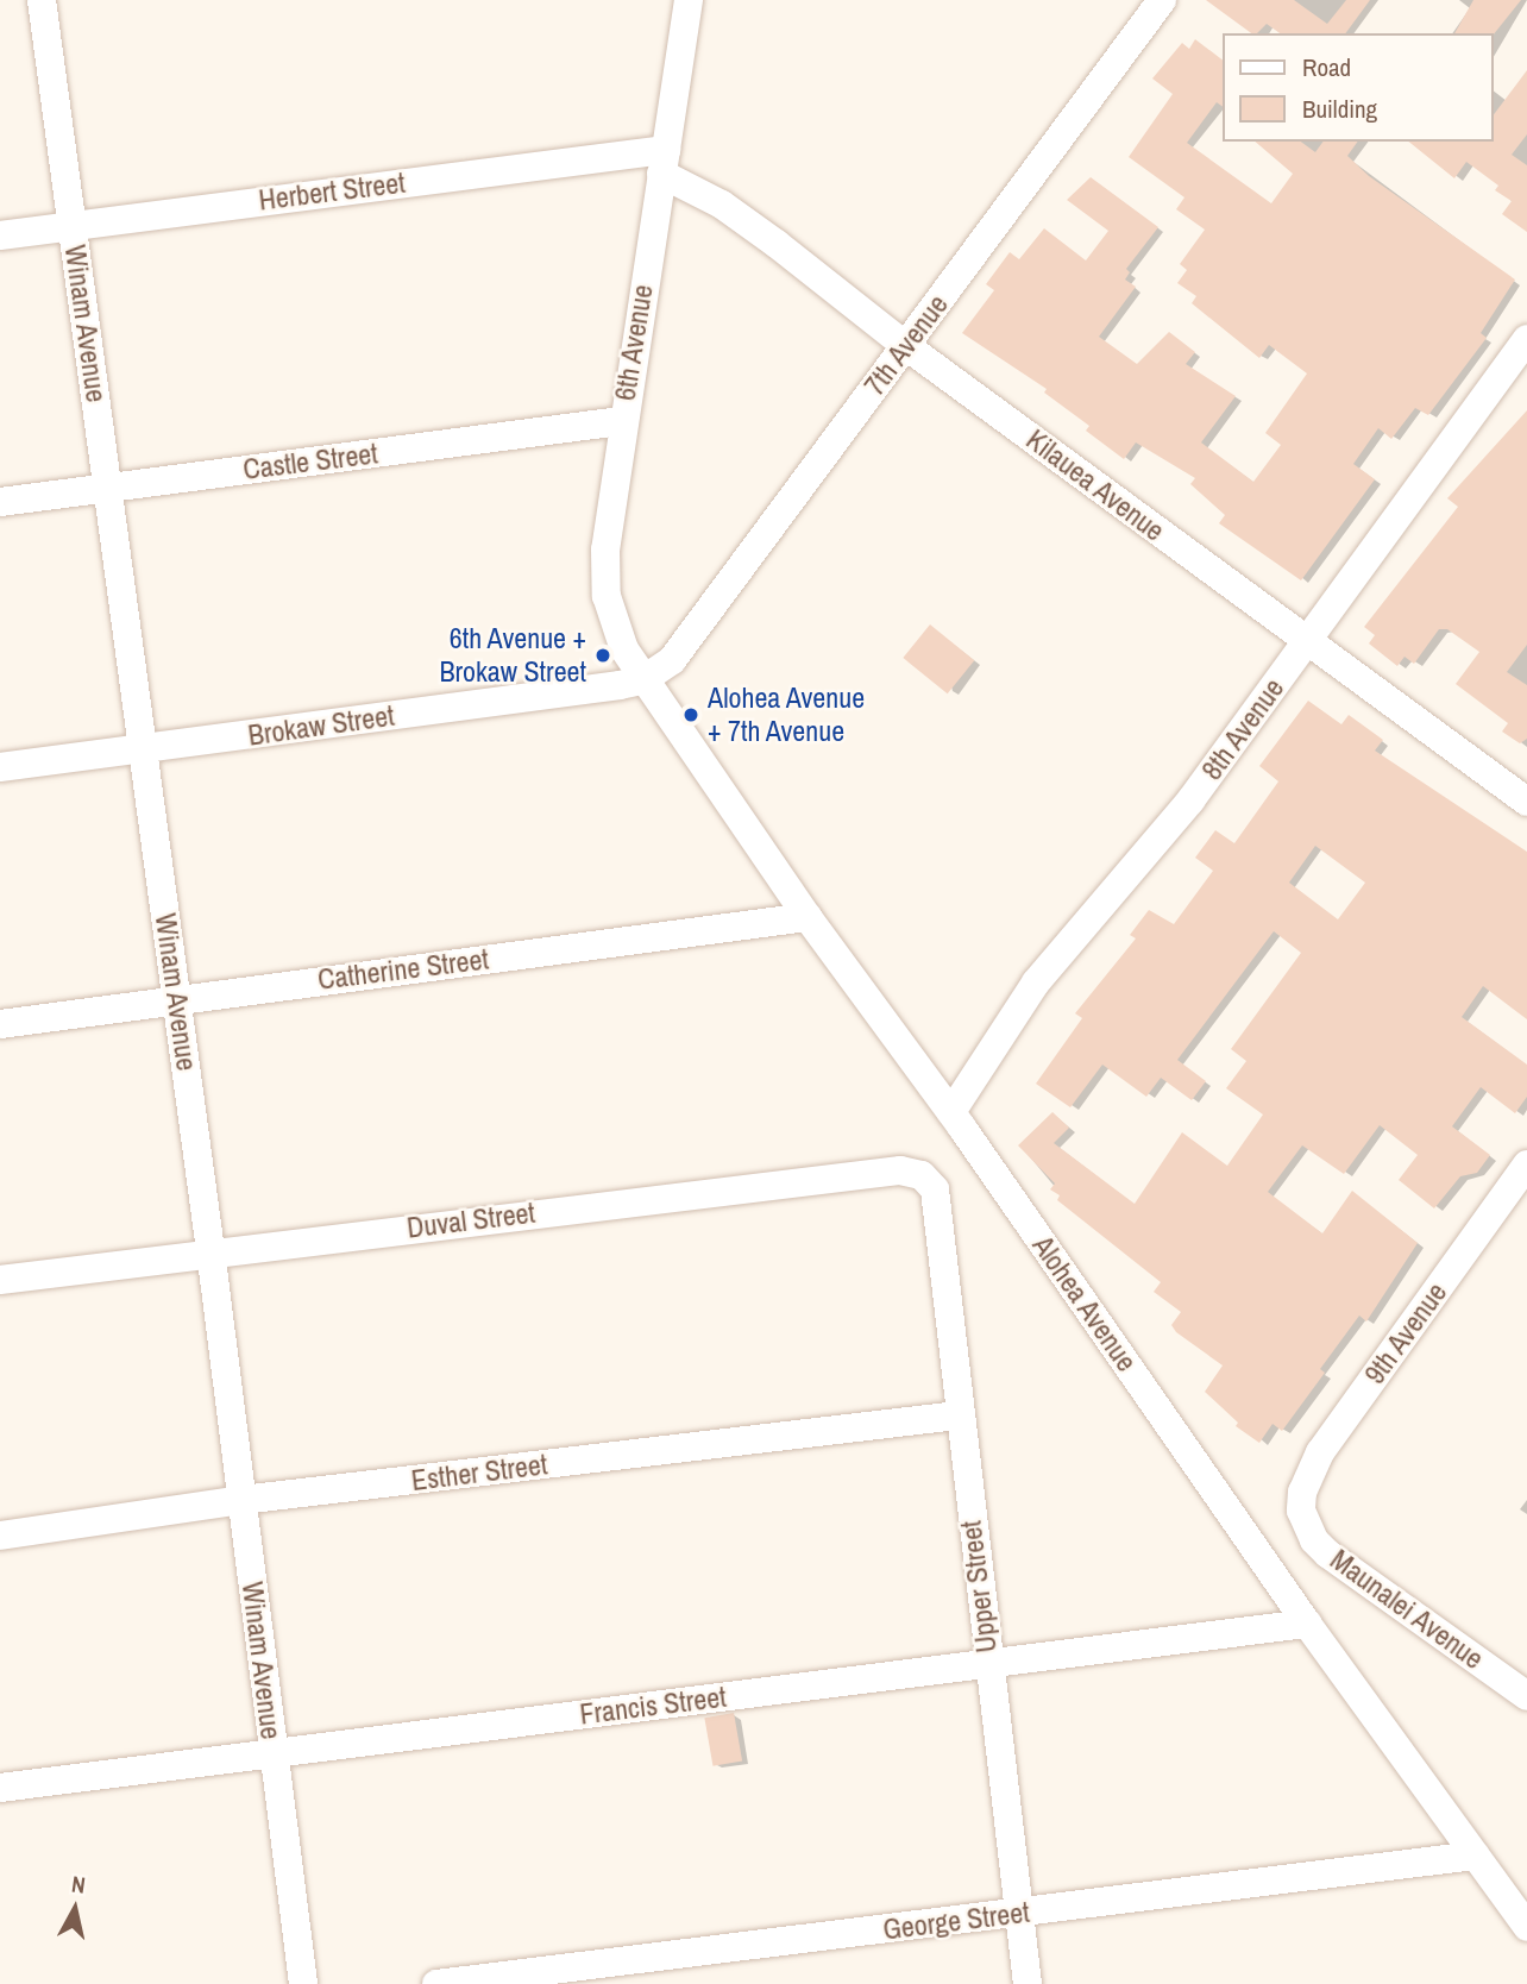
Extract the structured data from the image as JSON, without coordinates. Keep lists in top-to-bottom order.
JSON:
{
  "streets": {
    "street": [
      "Herbert Street",
      "Winam Avenue",
      "6th Avenue",
      "7th Avenue",
      "Castle Street",
      "Kilauea Avenue",
      "Brokaw Street",
      "8th Avenue",
      "Catherine Street",
      "Duval Street",
      "Alohea Avenue",
      "9th Avenue",
      "Esther Street",
      "Upper Street",
      "Maunalei Avenue",
      "Francis Street",
      "George Street"
    ]
  },
  "crossings": [
    ["Herbert Street", "Winam Avenue"],
    ["Herbert Street", "6th Avenue"],
    ["Herbert Street", "Kilauea Avenue"],
    ["Winam Avenue", "Castle Street"],
    ["Winam Avenue", "Brokaw Street"],
    ["Winam Avenue", "Catherine Street"],
    ["Winam Avenue", "Duval Street"],
    ["Winam Avenue", "Esther Street"],
    ["Winam Avenue", "Francis Street"],
    ["6th Avenue", "7th Avenue"],
    ["6th Avenue", "Castle Street"],
    ["6th Avenue", "Kilauea Avenue"],
    ["6th Avenue", "Brokaw Street"],
    ["6th Avenue", "Alohea Avenue"],
    ["7th Avenue", "Kilauea Avenue"],
    ["7th Avenue", "Brokaw Street"],
    ["7th Avenue", "Alohea Avenue"],
    ["Kilauea Avenue", "8th Avenue"],
    ["Brokaw Street", "Alohea Avenue"],
    ["8th Avenue", "Alohea Avenue"],
    ["Catherine Street", "Alohea Avenue"],
    ["Duval Street", "Upper Street"],
    ["Alohea Avenue", "Francis Street"],
    ["Alohea Avenue", "George Street"],
    ["9th Avenue", "Maunalei Avenue"],
    ["Esther Street", "Upper Street"],
    ["Upper Street", "Francis Street"],
    ["Upper Street", "George Street"]
  ],
  "places": ["6th Avenue + Brokaw Street", "Alohea Avenue + 7th Avenue"],
  "legend": ["Road", "Building"],
  "north": "top"
}
